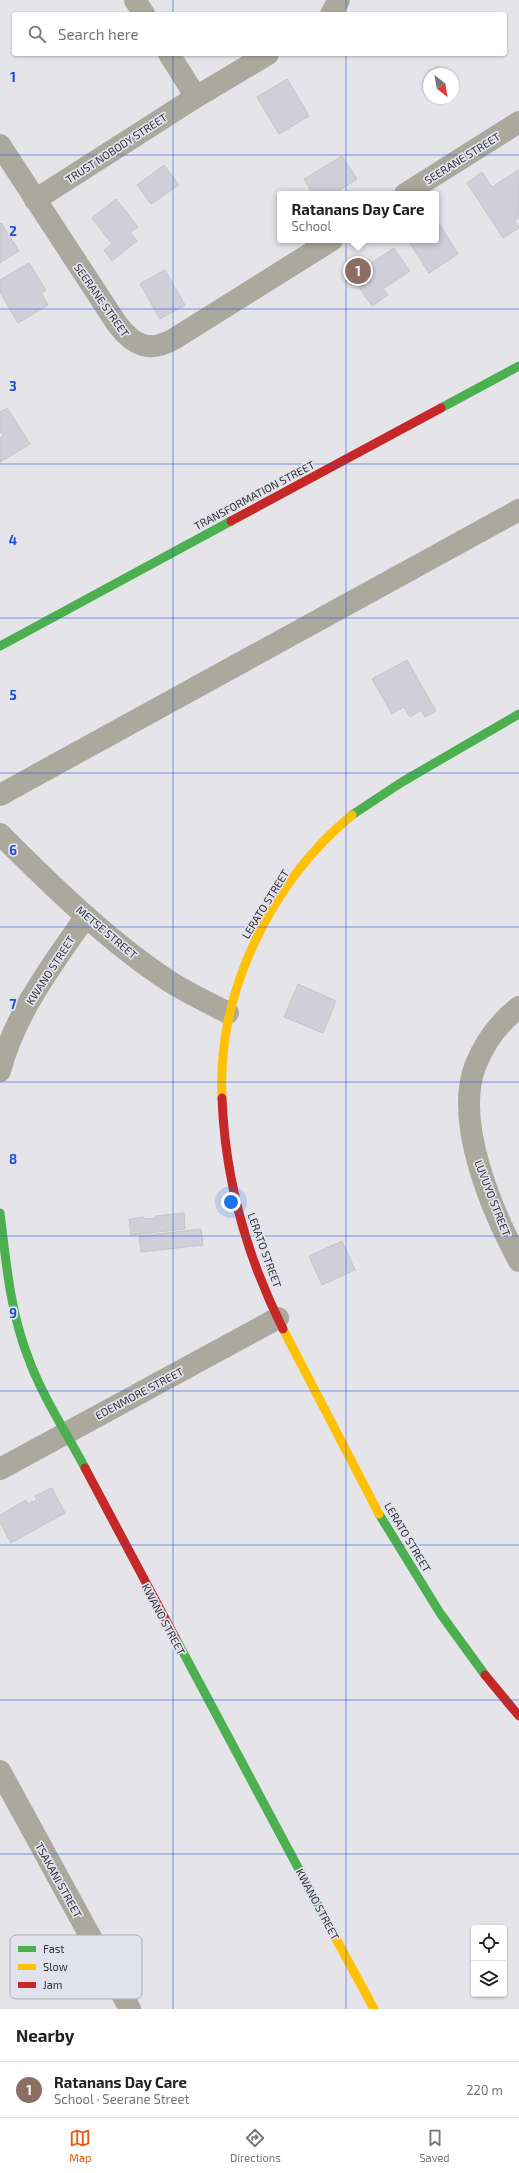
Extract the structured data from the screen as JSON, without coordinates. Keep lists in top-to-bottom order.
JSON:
{
  "streets": {
    "street": [
      "TRUST NOBODY STREET",
      "SEERANE STREET",
      "TRANSFORMATION STREET",
      "LERATO STREET",
      "METSE STREET",
      "KWANO STREET",
      "LUVUYO STREET",
      "EDENMORE STREET",
      "TSAKANI STREET"
    ]
  },
  "crossings": [
    ["TRUST NOBODY STREET", "SEERANE STREET"],
    ["LERATO STREET", "METSE STREET"],
    ["LERATO STREET", "EDENMORE STREET"],
    ["METSE STREET", "KWANO STREET"],
    ["KWANO STREET", "EDENMORE STREET"]
  ],
  "legend": ["Fast", "Slow", "Jam"],
  "north": "bottom right",
  "page": {
    "search": "Search here",
    "popup": ["Ratanans Day Care", "School"],
    "pins": "1",
    "heading": "Nearby",
    "list": [
      {
        "mark": "1",
        "name": "Ratanans Day Care",
        "note": "School · Seerane Street",
        "value": "220 m"
      }
    ],
    "nav": ["Map", "Directions", "Saved"]
  },
  "grid": {
    "rows": [
      "1",
      "2",
      "3",
      "4",
      "5",
      "6",
      "7",
      "8",
      "9"
    ]
  }
}
